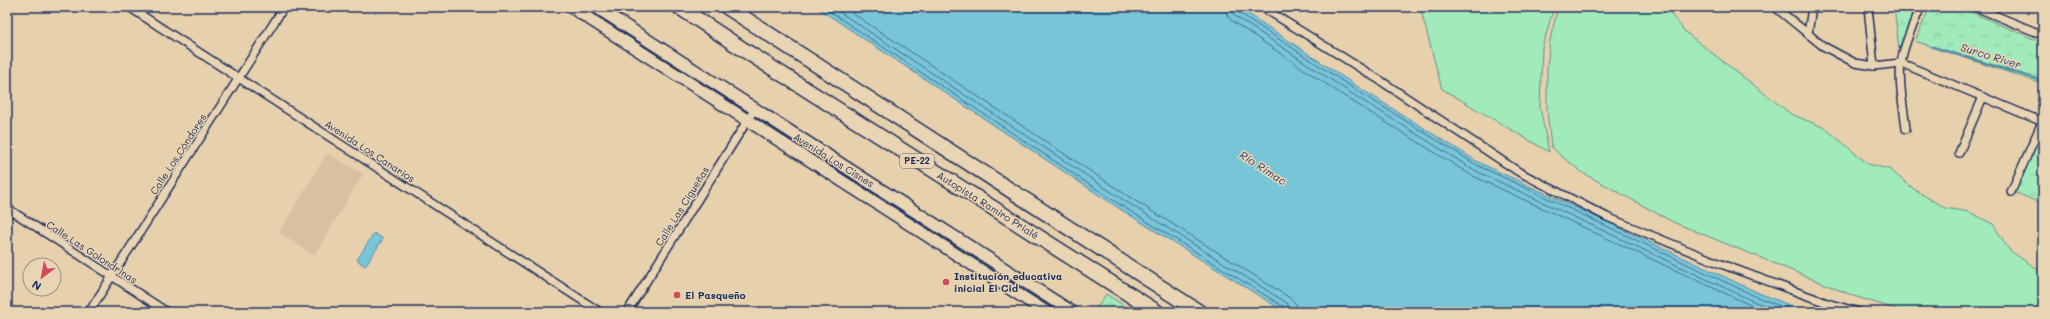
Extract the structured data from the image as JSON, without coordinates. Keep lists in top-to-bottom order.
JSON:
{
  "streets": {
    "highway": ["PE-22", "Autopista Ramiro Prialé"],
    "main road": ["Avenida Los Cisnes"],
    "street": [
      "Avenida Los Canarios",
      "Calle Los Cóndores",
      "Calle Las Cigueñas",
      "Calle Las Golondrinas"
    ]
  },
  "crossings": [
    ["Avenida Los Canarios", "Calle Los Cóndores"],
    ["Calle Los Cóndores", "Calle Las Golondrinas"],
    ["Avenida Los Cisnes", "Calle Las Cigueñas"]
  ],
  "water": ["Surco River", "Río Rímac"],
  "places": ["Institución educativa inicial El Cid", "El Pasqueño"],
  "north": "bottom left"
}
